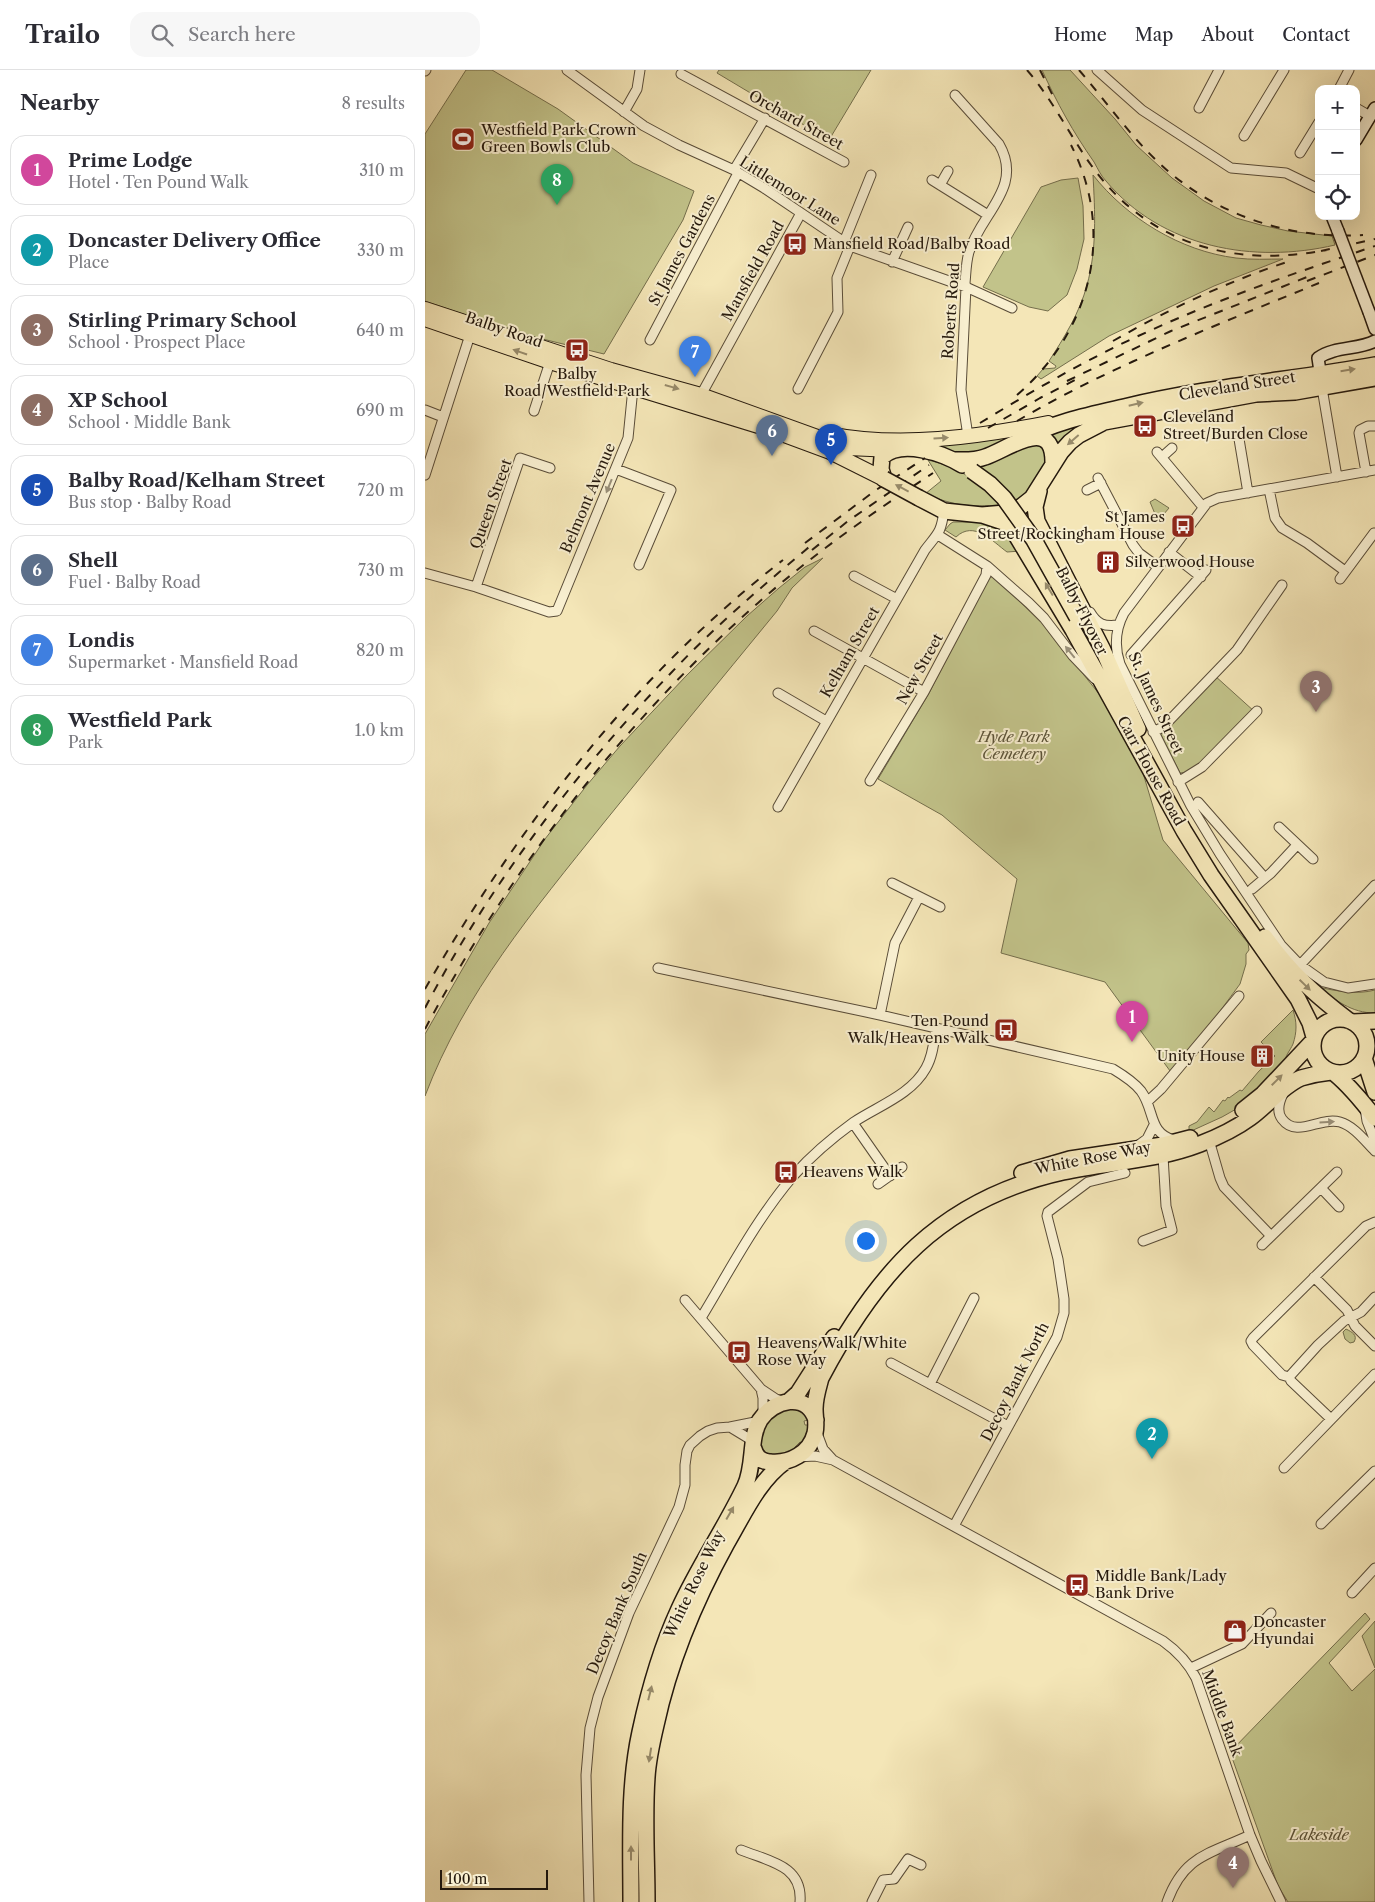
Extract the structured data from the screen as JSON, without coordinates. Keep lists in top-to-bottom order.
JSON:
{
  "streets": {
    "highway": [
      "Cleveland Street",
      "Balby Flyover",
      "Carr House Road",
      "White Rose Way"
    ],
    "main road": ["Balby Road"],
    "street": [
      "Orchard Street",
      "Littlemoor Lane",
      "St James Gardens",
      "Mansfield Road",
      "Roberts Road",
      "Belmont Avenue",
      "Queen Street",
      "Kelham Street",
      "New Street",
      "St. James Street",
      "Decoy Bank North",
      "Decoy Bank South",
      "Middle Bank"
    ]
  },
  "crossings": [
    ["Orchard Street", "St James Gardens"],
    ["Littlemoor Lane", "St James Gardens"],
    ["Littlemoor Lane", "Mansfield Road"],
    ["Littlemoor Lane", "Roberts Road"],
    ["Mansfield Road", "Balby Road"],
    ["Mansfield Road", "Balby Flyover"],
    ["Roberts Road", "Cleveland Street"],
    ["Roberts Road", "Balby Flyover"],
    ["Balby Road", "Belmont Avenue"],
    ["Balby Road", "Balby Flyover"],
    ["Cleveland Street", "Balby Flyover"],
    ["Belmont Avenue", "Queen Street"],
    ["Balby Flyover", "Kelham Street"],
    ["Balby Flyover", "St. James Street"],
    ["Balby Flyover", "Carr House Road"],
    ["St. James Street", "Carr House Road"],
    ["Carr House Road", "White Rose Way"],
    ["White Rose Way", "Decoy Bank South"],
    ["White Rose Way", "Middle Bank"],
    ["Decoy Bank North", "Middle Bank"],
    ["Decoy Bank South", "Middle Bank"]
  ],
  "parks": ["Hyde Park Cemetery", "Lakeside"],
  "places": {
    "sports": ["Westfield Park Crown Green Bowls Club"],
    "bus stop": [
      "Mansfield Road/Balby Road",
      "Balby Road/Westfield Park",
      "Cleveland Street/Burden Close",
      "St James Street/Rockingham House",
      "Ten Pound Walk/Heavens Walk",
      "Heavens Walk",
      "Heavens Walk/White Rose Way",
      "Middle Bank/Lady Bank Drive"
    ],
    "building": ["Silverwood House", "Unity House"],
    "shop": ["Doncaster Hyundai"]
  },
  "scale_bar": "100 m",
  "page": {
    "header": "Trailo",
    "search": "Search here",
    "nav": [
      "Home",
      "Map",
      "About",
      "Contact"
    ],
    "heading": ["Nearby", "8 results"],
    "map_buttons": ["+", "−"],
    "list": [
      {
        "mark": "1",
        "name": "Prime Lodge",
        "note": "Hotel · Ten Pound Walk",
        "value": "310 m"
      },
      {
        "mark": "2",
        "name": "Doncaster Delivery Office",
        "note": "Place",
        "value": "330 m"
      },
      {
        "mark": "3",
        "name": "Stirling Primary School",
        "note": "School · Prospect Place",
        "value": "640 m"
      },
      {
        "mark": "4",
        "name": "XP School",
        "note": "School · Middle Bank",
        "value": "690 m"
      },
      {
        "mark": "5",
        "name": "Balby Road/Kelham Street",
        "note": "Bus stop · Balby Road",
        "value": "720 m"
      },
      {
        "mark": "6",
        "name": "Shell",
        "note": "Fuel · Balby Road",
        "value": "730 m"
      },
      {
        "mark": "7",
        "name": "Londis",
        "note": "Supermarket · Mansfield Road",
        "value": "820 m"
      },
      {
        "mark": "8",
        "name": "Westfield Park",
        "note": "Park",
        "value": "1.0 km"
      }
    ],
    "pins": [
      "8",
      "7",
      "6",
      "5",
      "3",
      "1",
      "2",
      "4"
    ],
    "scale": "100 m"
  }
}
